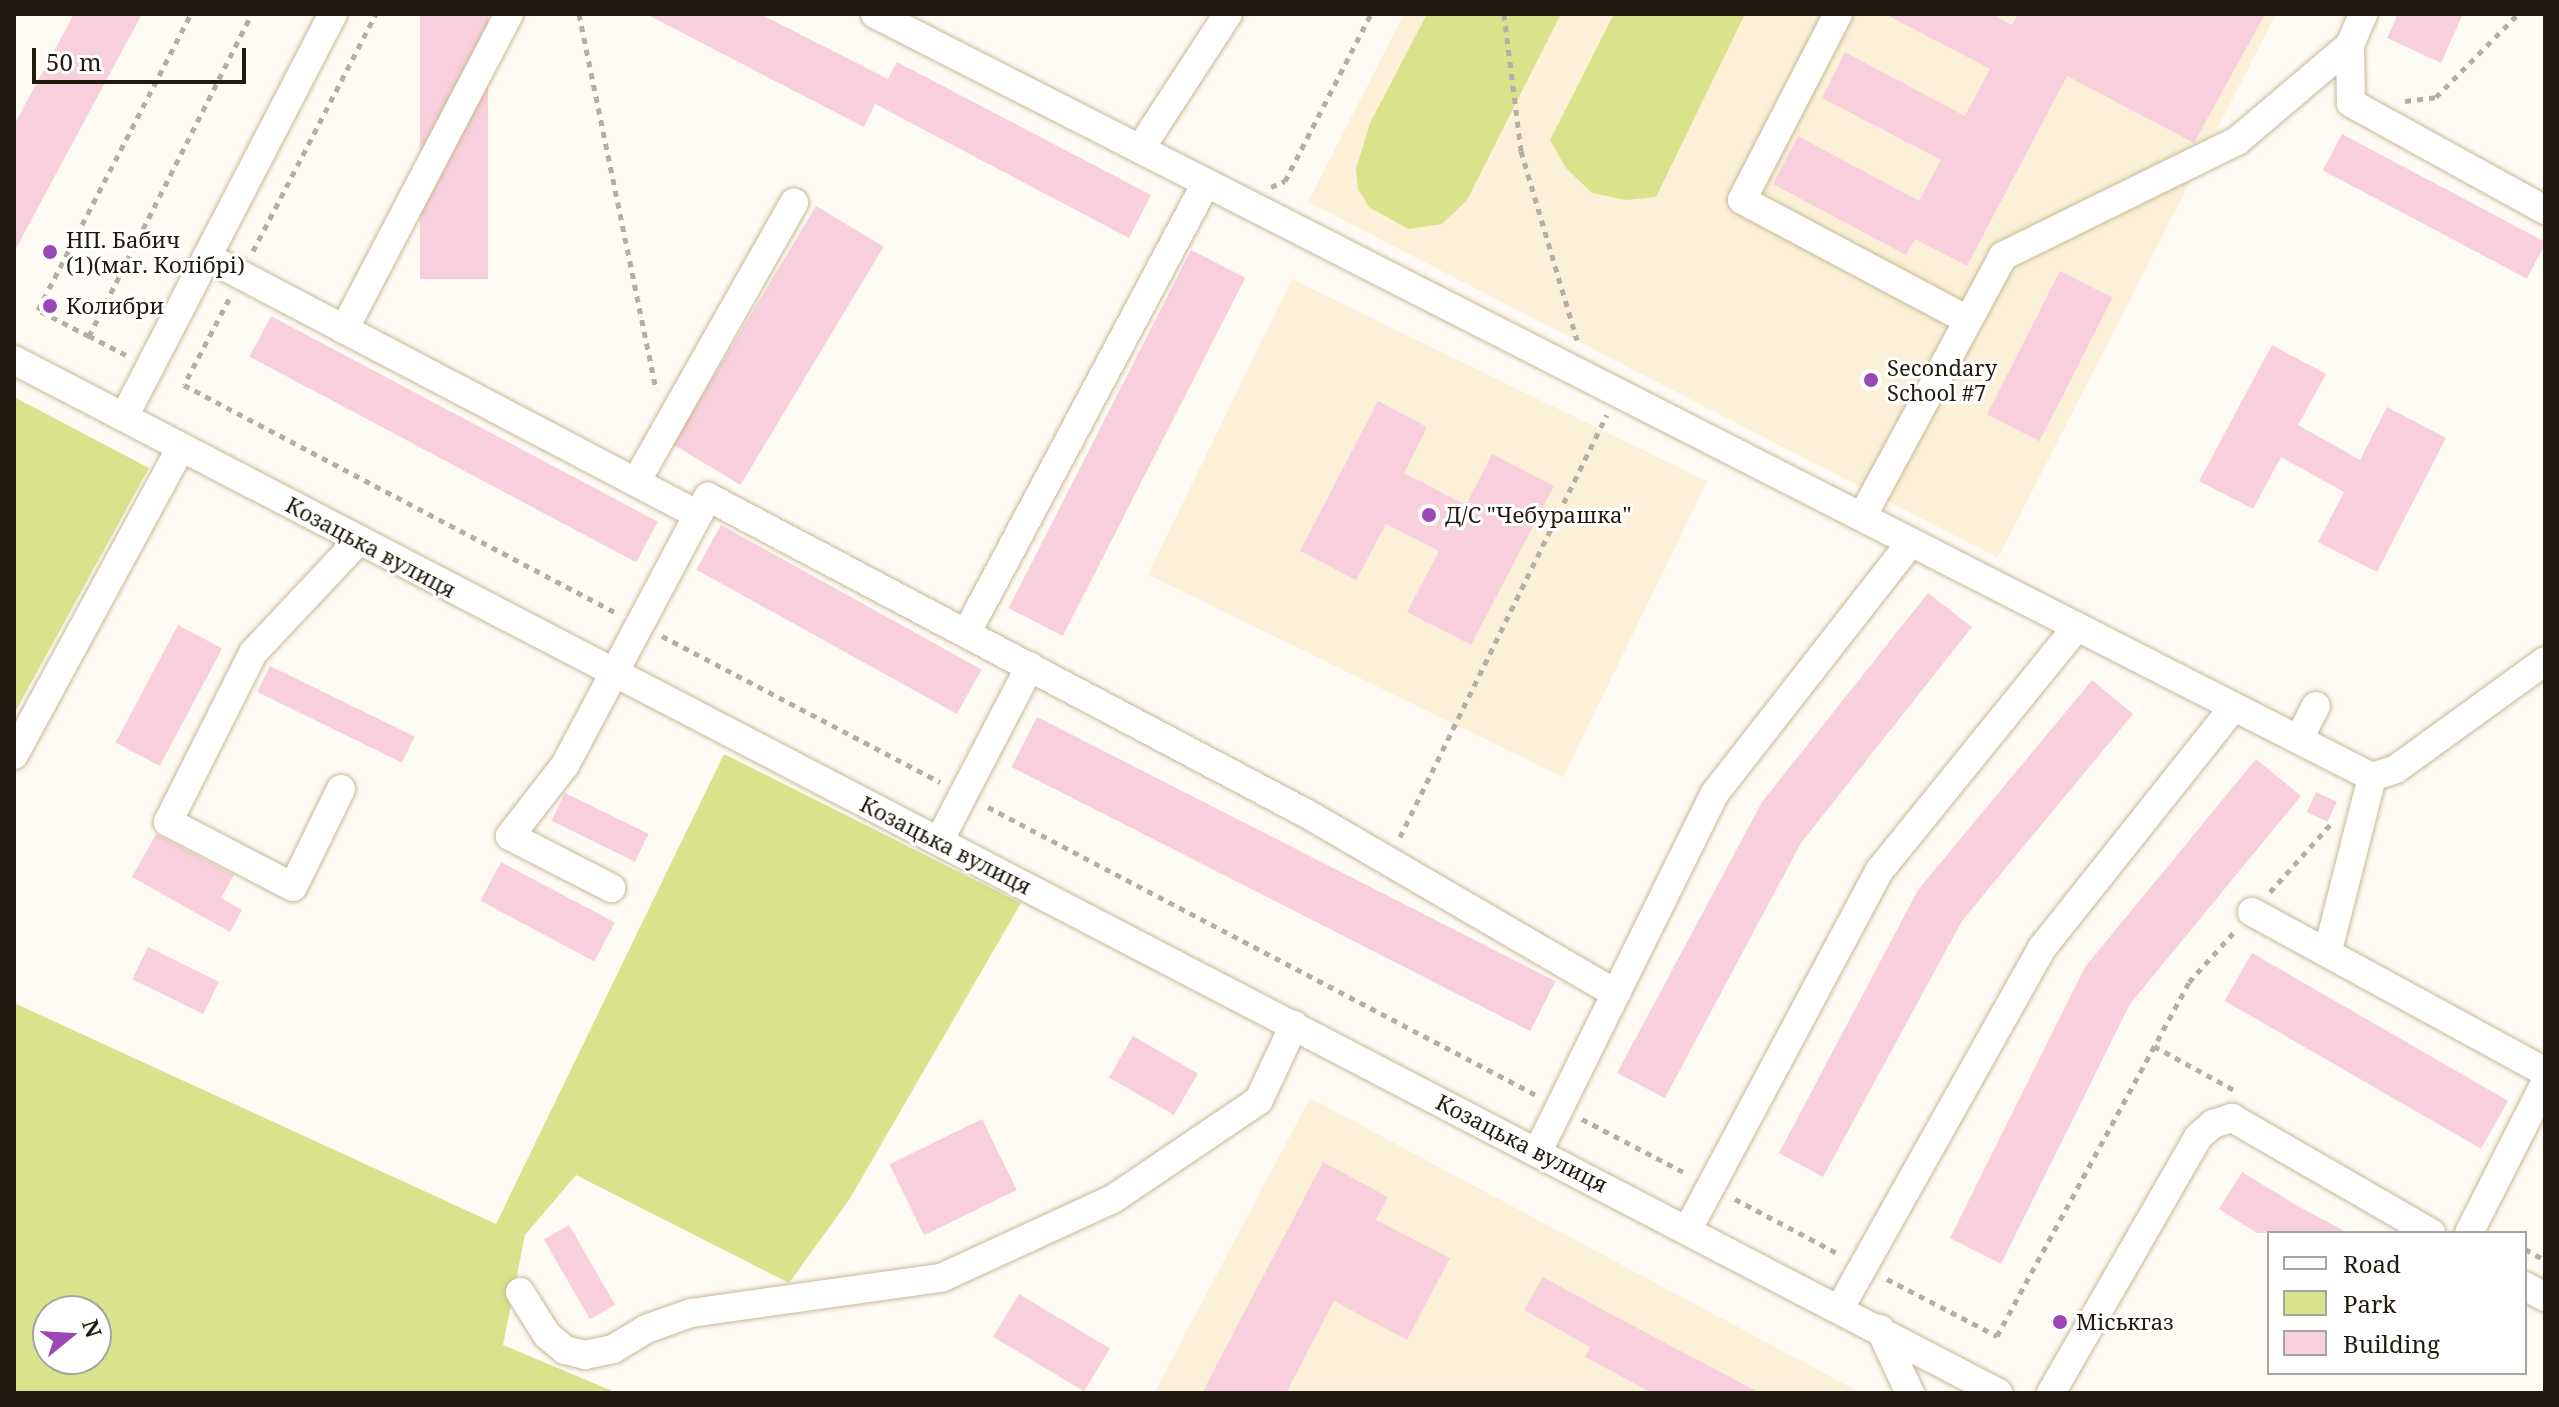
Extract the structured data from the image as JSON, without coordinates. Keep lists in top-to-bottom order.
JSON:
{
  "streets": {
    "street": ["Козацька вулиця"]
  },
  "places": [
    "НП. Бабич (1)(маг. Колібрі)",
    "Колибри",
    "Secondary School #7",
    "Д/С \"Чебурашка\"",
    "Міськгаз"
  ],
  "legend": ["Road", "Park", "Building"],
  "scale_bar": "50 m",
  "north": "right"
}
